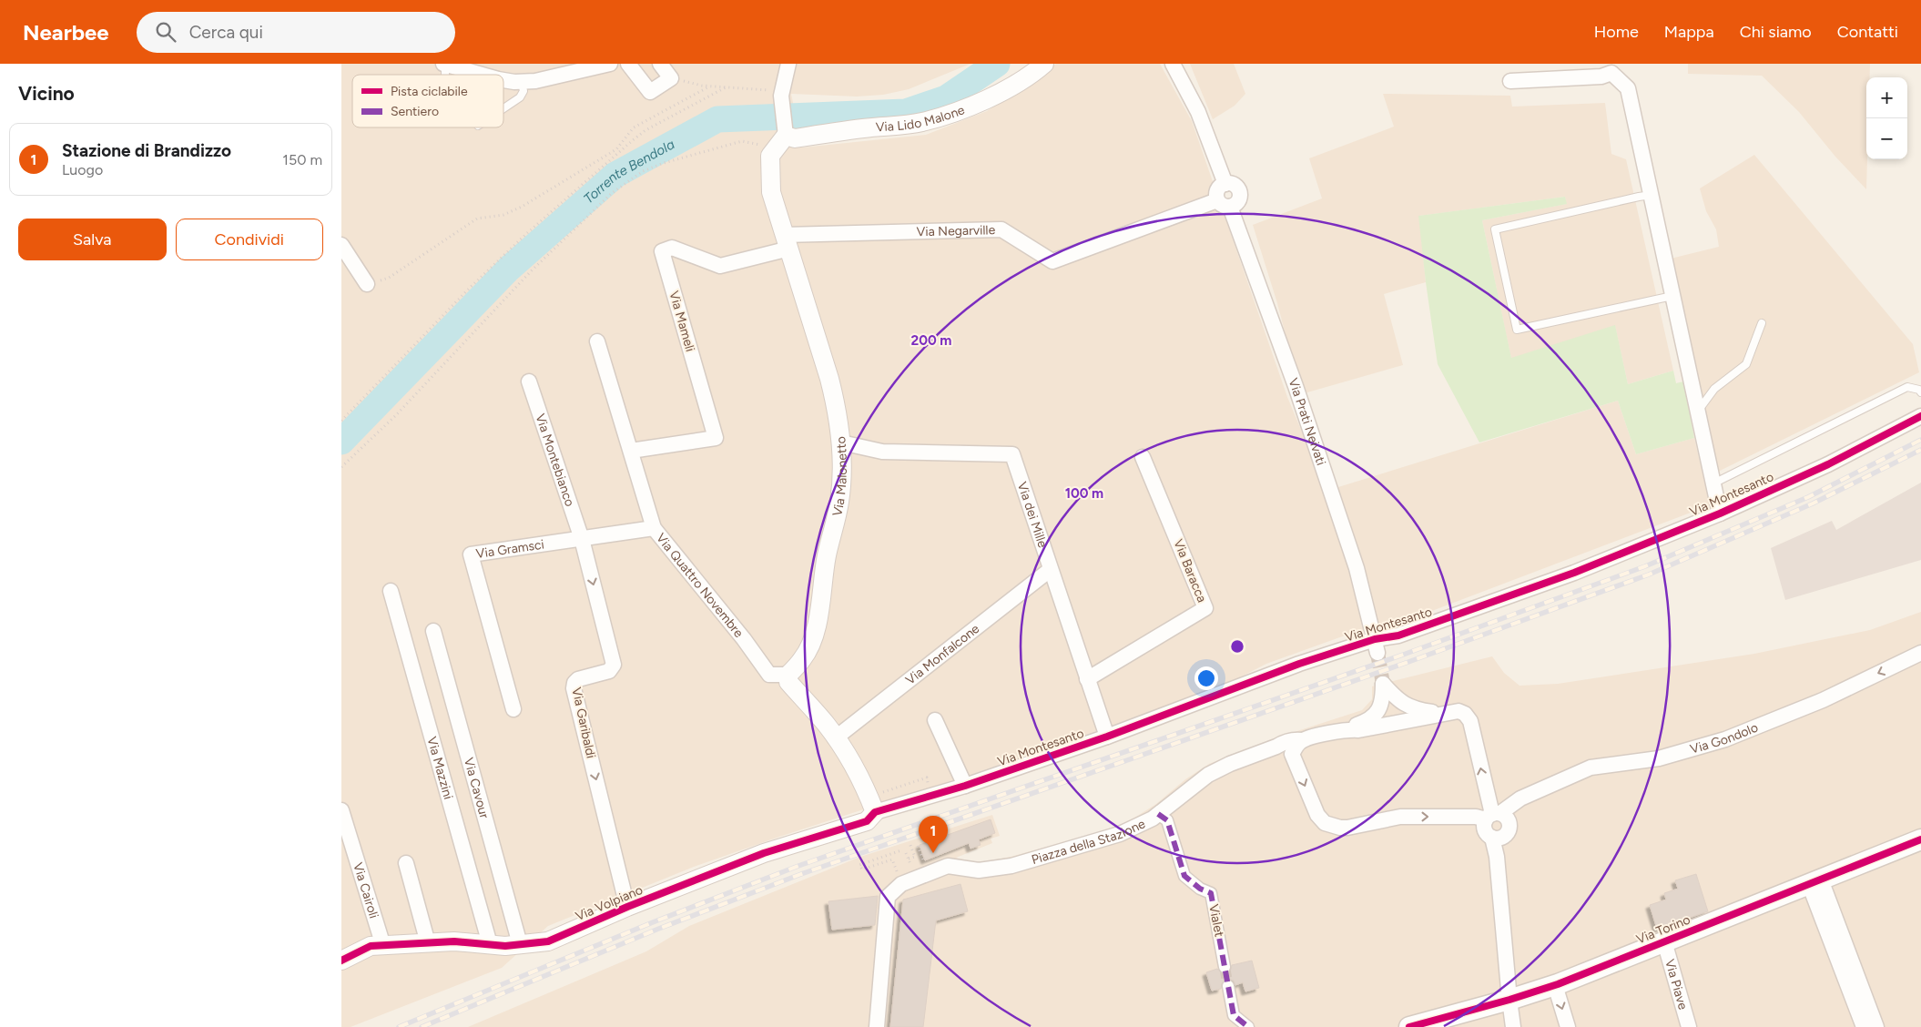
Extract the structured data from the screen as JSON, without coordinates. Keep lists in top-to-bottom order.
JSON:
{
  "streets": {
    "main road": ["Via Torino"],
    "street": [
      "Via Lido Malone",
      "Via Negarville",
      "Via Mameli",
      "Via Prati Neivati",
      "Via Montebianco",
      "Via Malonetto",
      "Via Montesanto",
      "Via dei Mille",
      "Via Gramsci",
      "Via Baracca",
      "Via Quattro Novembre",
      "Via Monfalcone",
      "Via Garibaldi",
      "Via Gondolo",
      "Via Mazzini",
      "Via Cavour",
      "Piazza della Stazione",
      "Via Cairoli",
      "Via Volpiano",
      "Vialet",
      "Via Piave"
    ]
  },
  "crossings": [
    ["Via Lido Malone", "Via Malonetto"],
    ["Via Negarville", "Via Mameli"],
    ["Via Negarville", "Via Prati Neivati"],
    ["Via Negarville", "Via Malonetto"],
    ["Via Mameli", "Via Malonetto"],
    ["Via Mameli", "Via Quattro Novembre"],
    ["Via Prati Neivati", "Via Montesanto"],
    ["Via Montebianco", "Via Gramsci"],
    ["Via Montebianco", "Via Garibaldi"],
    ["Via Malonetto", "Via dei Mille"],
    ["Via Malonetto", "Via Quattro Novembre"],
    ["Via Montesanto", "Via dei Mille"],
    ["Via Montesanto", "Via Volpiano"],
    ["Via dei Mille", "Via Baracca"],
    ["Via dei Mille", "Via Monfalcone"],
    ["Via Gramsci", "Via Quattro Novembre"],
    ["Via Gramsci", "Via Garibaldi"],
    ["Via Garibaldi", "Via Volpiano"],
    ["Via Gondolo", "Via Torino"],
    ["Via Mazzini", "Via Volpiano"],
    ["Via Cavour", "Via Volpiano"],
    ["Piazza della Stazione", "Vialet"],
    ["Via Cairoli", "Via Volpiano"],
    ["Via Torino", "Via Piave"]
  ],
  "one_way": ["Via Garibaldi", "Via Gondolo"],
  "water": ["Torrente Bendola"],
  "legend": ["Pista ciclabile", "Sentiero"],
  "page": {
    "header": "Nearbee",
    "search": "Cerca qui",
    "nav": [
      "Home",
      "Mappa",
      "Chi siamo",
      "Contatti"
    ],
    "heading": "Vicino",
    "map_buttons": ["+", "−"],
    "list": [
      {
        "mark": "1",
        "name": "Stazione di Brandizzo",
        "note": "Luogo",
        "value": "150 m"
      }
    ],
    "buttons": ["Salva", "Condividi"],
    "pins": "1"
  },
  "rings": ["200 m", "100 m"]
}
